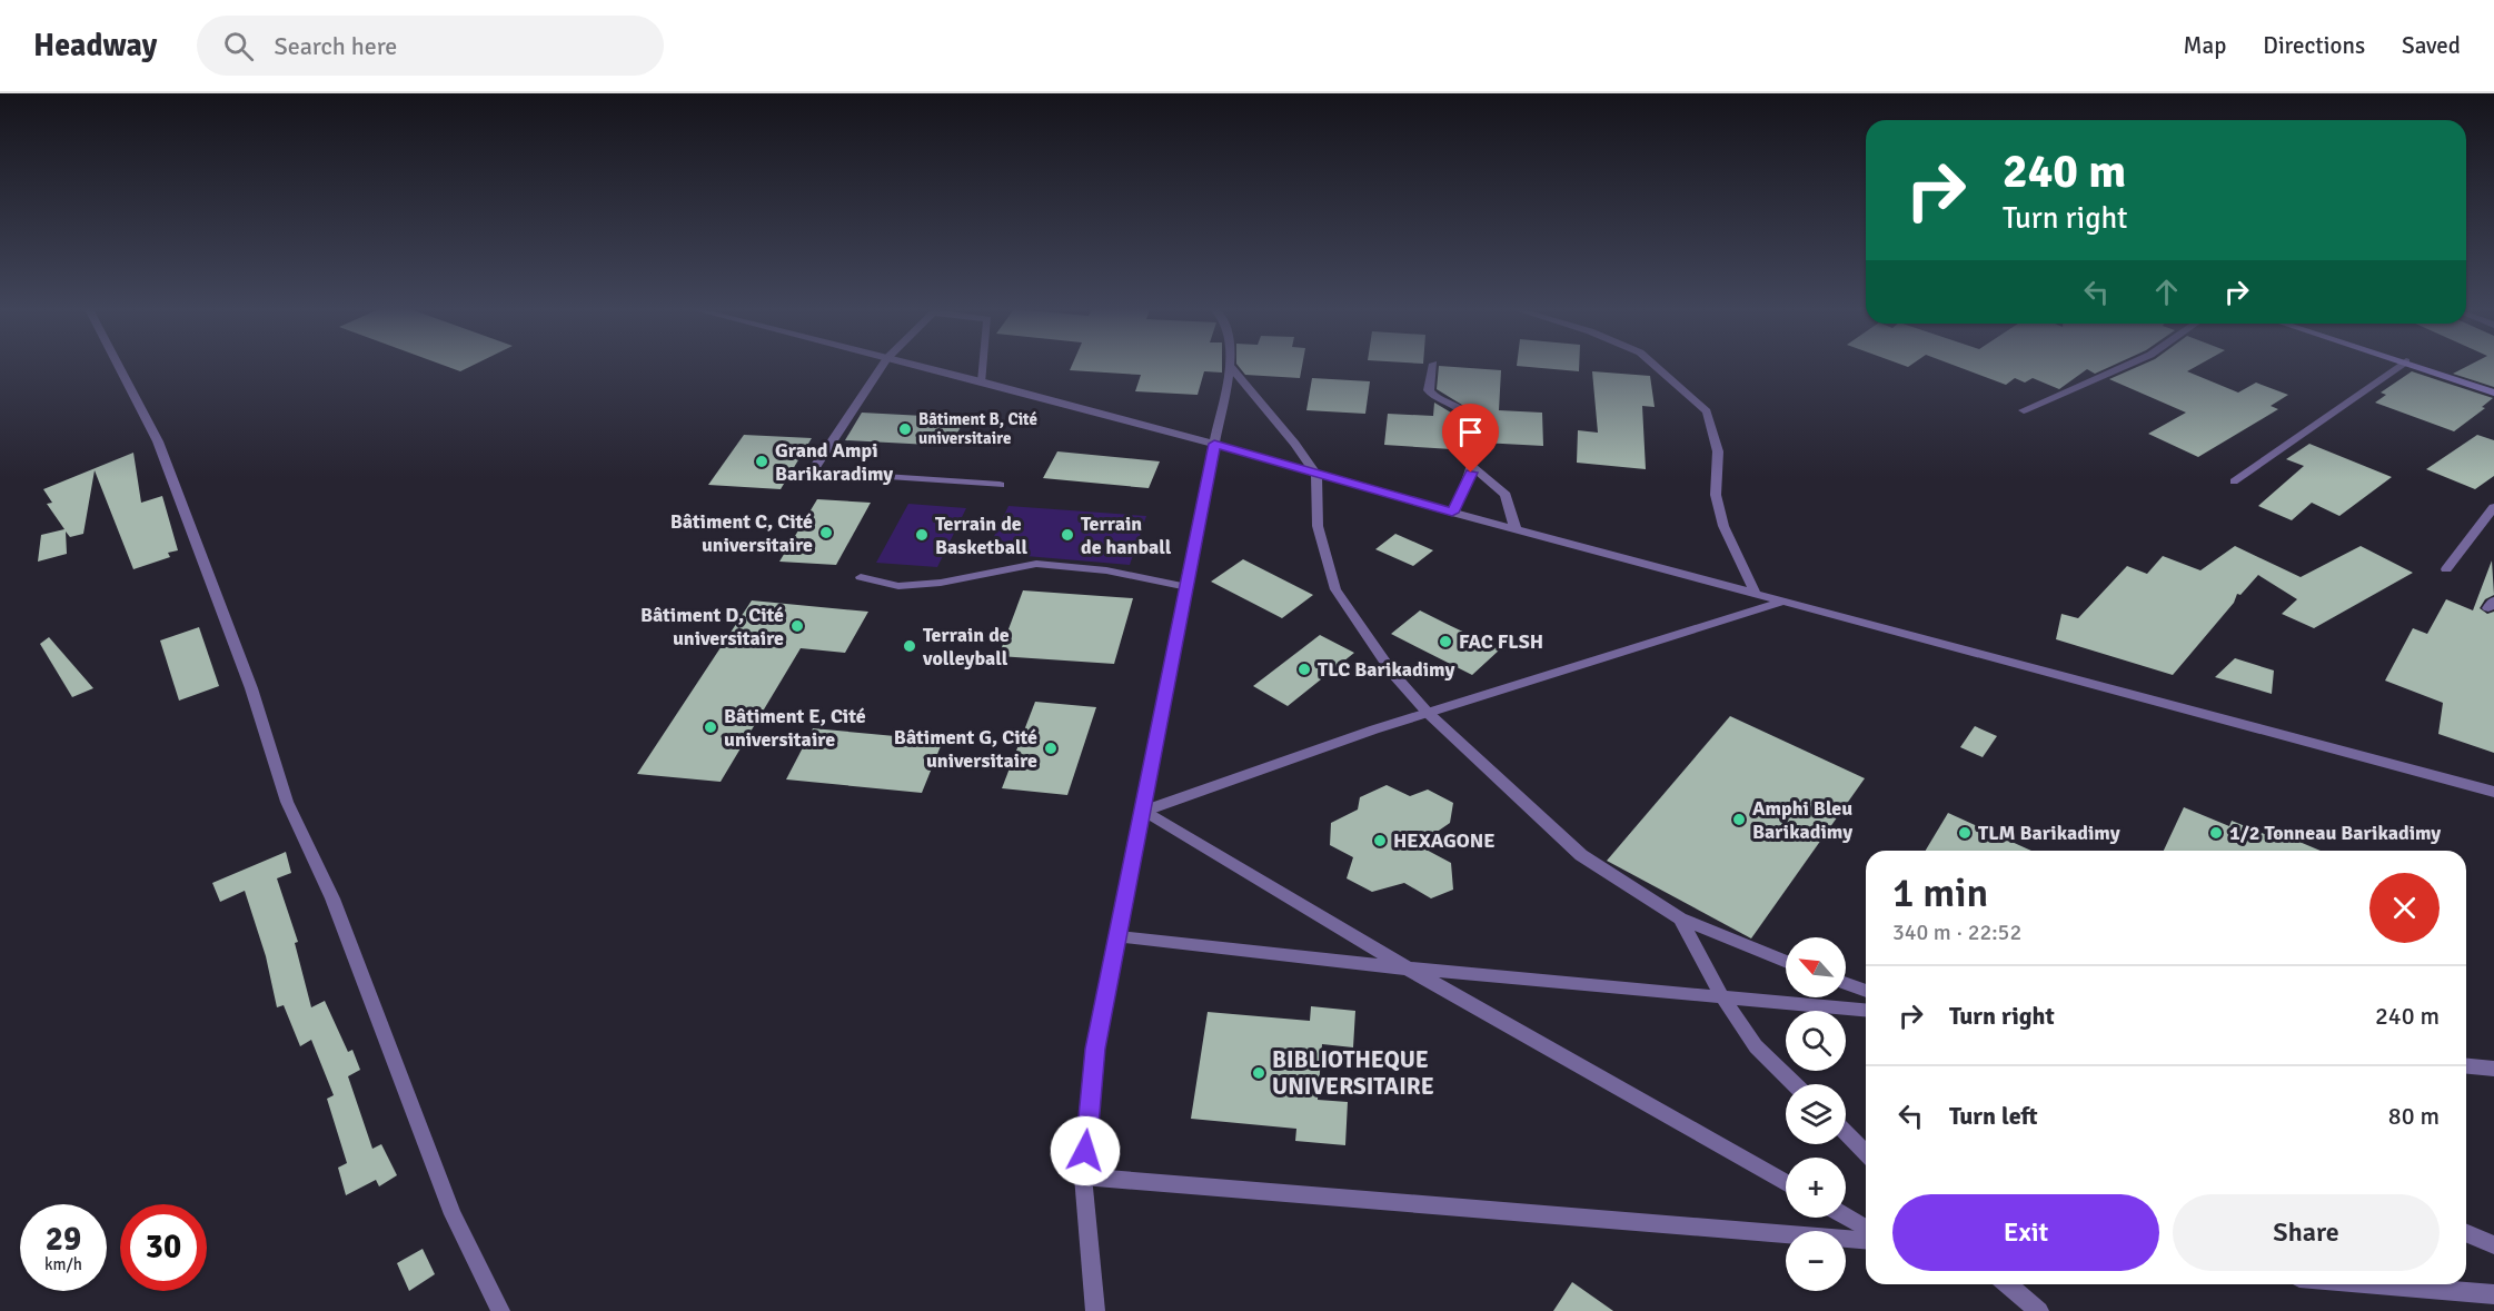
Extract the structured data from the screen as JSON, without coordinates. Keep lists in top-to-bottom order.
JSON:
{
  "places": [
    "Bâtiment B, Cité universitaire",
    "Grand Ampi Barikaradimy",
    "Bâtiment C, Cité universitaire",
    "Terrain de Basketball",
    "Terrain de hanball",
    "Bâtiment D, Cité universitaire",
    "FAC FLSH",
    "Terrain de volleyball",
    "TLC Barikadimy",
    "Bâtiment E, Cité universitaire",
    "Bâtiment G, Cité universitaire",
    "Amphi Bleu Barikadimy",
    "TLM Barikadimy",
    "1/2 Tonneau Barikadimy",
    "HEXAGONE",
    "BIBLIOTHEQUE UNIVERSITAIRE"
  ],
  "north": "top left",
  "page": {
    "header": "Headway",
    "search": "Search here",
    "nav": ["Map", "Directions", "Saved"],
    "turn": ["240 m", "Turn right"],
    "heading": ["1 min", "340 m · 22:52"],
    "map_buttons": ["+", "−"],
    "list": [
      {
        "name": "Turn right",
        "value": "240 m"
      },
      {
        "name": "Turn left",
        "value": "80 m"
      }
    ],
    "buttons": ["Exit", "Share"],
    "speed": "29 km/h",
    "limit": "30"
  }
}
